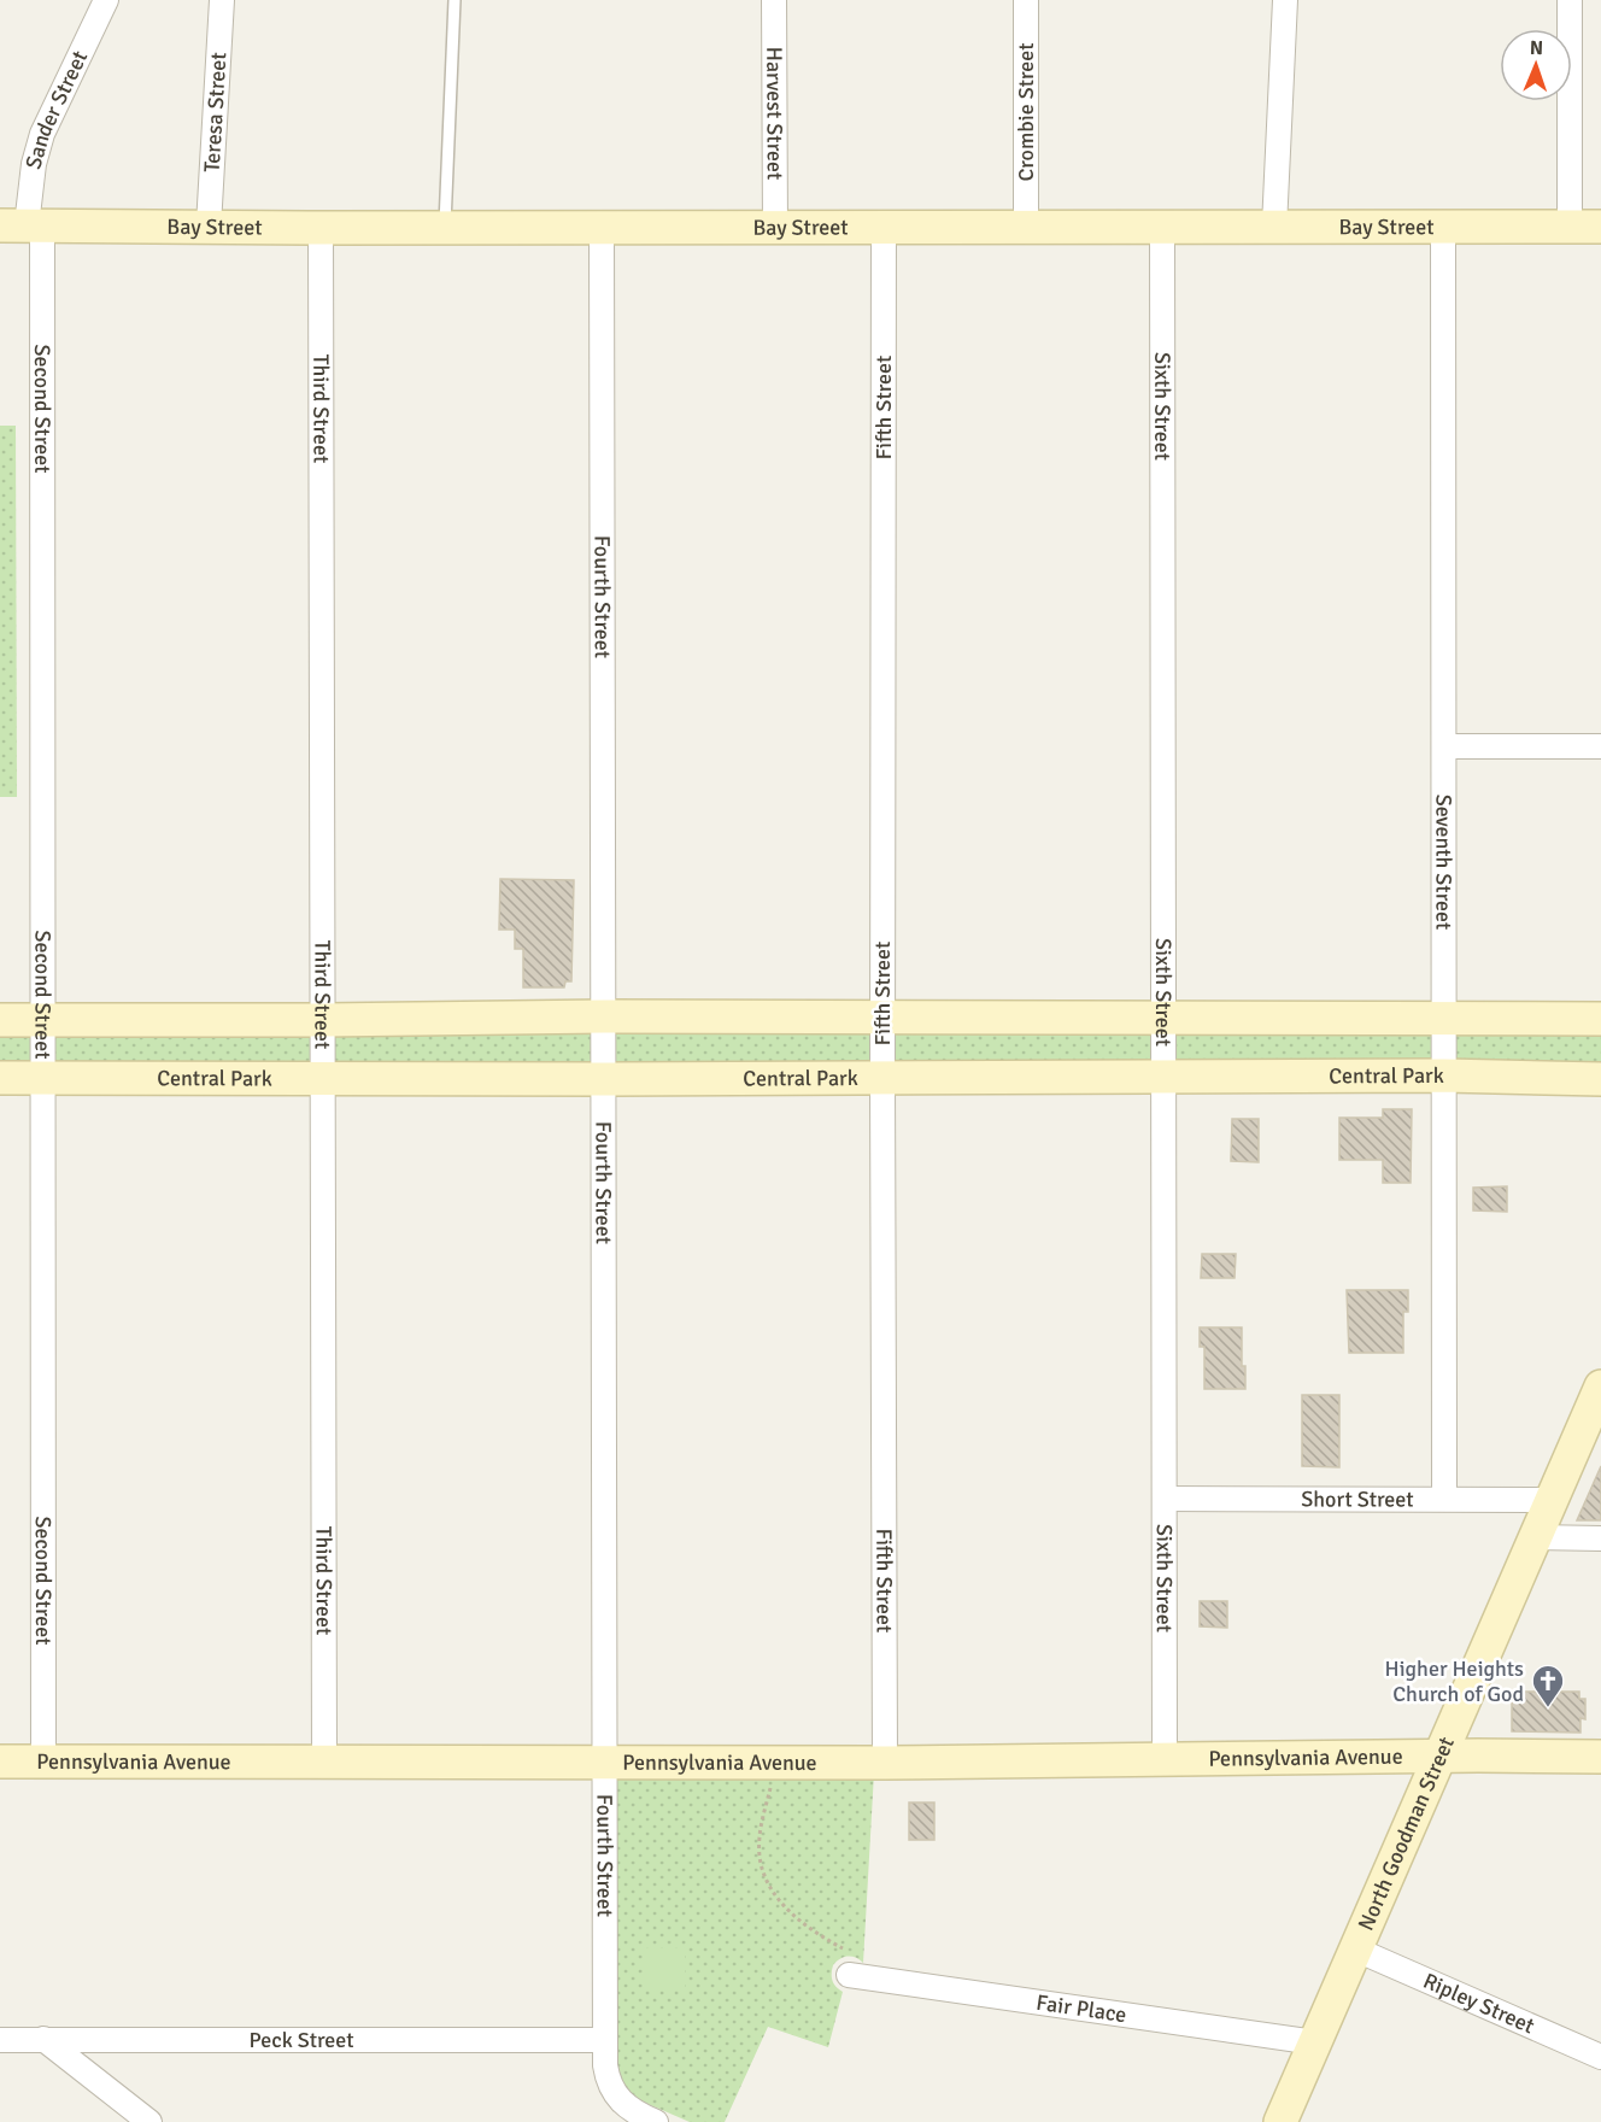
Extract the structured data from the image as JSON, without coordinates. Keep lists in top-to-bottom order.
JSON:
{
  "streets": {
    "main road": [
      "Bay Street",
      "Central Park",
      "Pennsylvania Avenue",
      "North Goodman Street"
    ],
    "street": [
      "Sander Street",
      "Teresa Street",
      "Crombie Street",
      "Harvest Street",
      "Sixth Street",
      "Second Street",
      "Fifth Street",
      "Third Street",
      "Fourth Street",
      "Seventh Street",
      "Short Street",
      "Ripley Street",
      "Fair Place",
      "Peck Street"
    ]
  },
  "crossings": [
    ["Sander Street", "Bay Street"],
    ["Sander Street", "Second Street"],
    ["Teresa Street", "Bay Street"],
    ["Crombie Street", "Bay Street"],
    ["Harvest Street", "Bay Street"],
    ["Bay Street", "Sixth Street"],
    ["Bay Street", "Second Street"],
    ["Bay Street", "Fifth Street"],
    ["Bay Street", "Third Street"],
    ["Bay Street", "Fourth Street"],
    ["Bay Street", "Seventh Street"],
    ["Sixth Street", "Central Park"],
    ["Sixth Street", "Short Street"],
    ["Sixth Street", "Pennsylvania Avenue"],
    ["Second Street", "Central Park"],
    ["Second Street", "Pennsylvania Avenue"],
    ["Fifth Street", "Central Park"],
    ["Fifth Street", "Pennsylvania Avenue"],
    ["Third Street", "Central Park"],
    ["Third Street", "Pennsylvania Avenue"],
    ["Fourth Street", "Central Park"],
    ["Fourth Street", "Pennsylvania Avenue"],
    ["Fourth Street", "Peck Street"],
    ["Seventh Street", "Central Park"],
    ["Seventh Street", "Short Street"],
    ["Short Street", "North Goodman Street"],
    ["Pennsylvania Avenue", "North Goodman Street"],
    ["North Goodman Street", "Ripley Street"],
    ["North Goodman Street", "Fair Place"]
  ],
  "places": {
    "church": ["Higher Heights Church of God"]
  },
  "north": "top"
}
